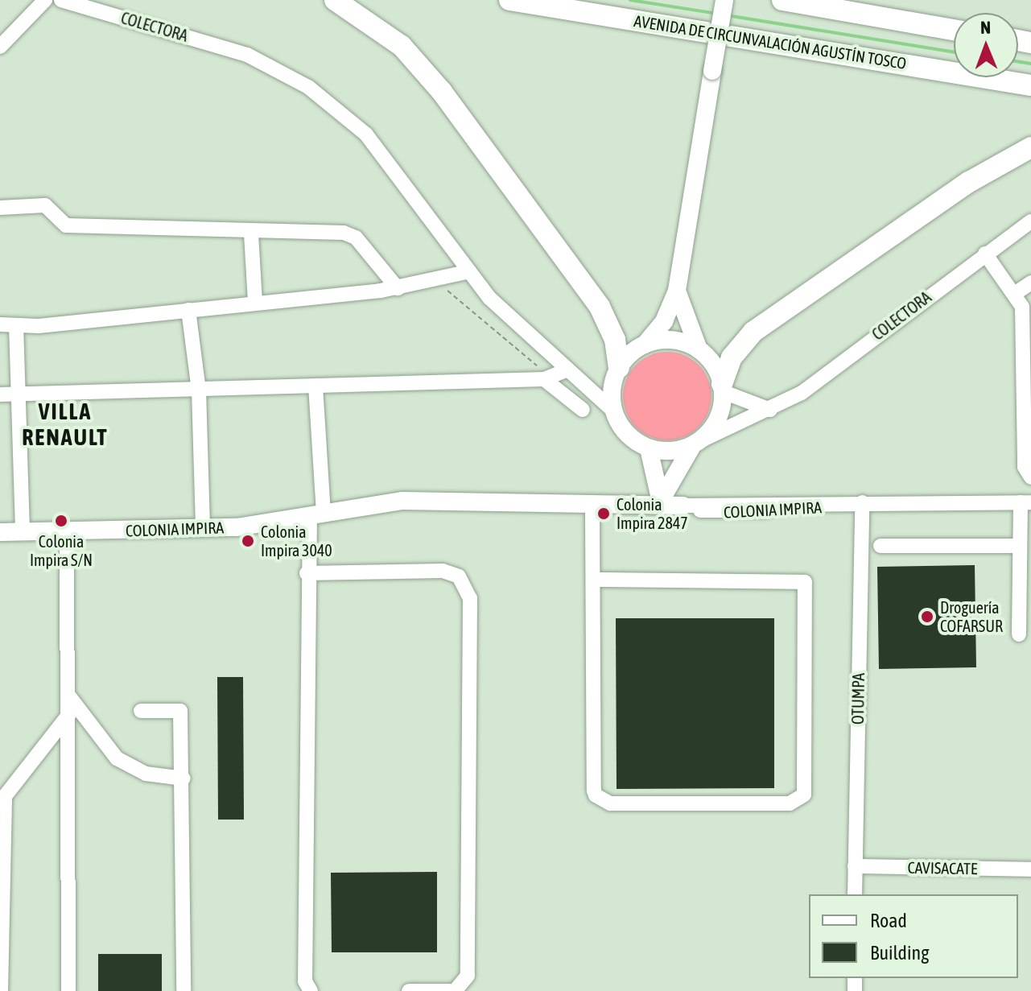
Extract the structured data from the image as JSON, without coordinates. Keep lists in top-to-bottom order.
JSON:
{
  "streets": {
    "highway": ["AVENIDA DE CIRCUNVALACIÓN AGUSTÍN TOSCO"],
    "main road": ["COLONIA IMPIRA"],
    "street": ["COLECTORA", "OTUMPA", "CAVISACATE"]
  },
  "crossings": [
    ["COLONIA IMPIRA", "OTUMPA"],
    ["OTUMPA", "CAVISACATE"]
  ],
  "districts": ["VILLA RENAULT"],
  "places": [
    "Colonia Impira 2847",
    "Colonia Impira S/N",
    "Colonia Impira 3040",
    "Droguería COFARSUR"
  ],
  "legend": ["Road", "Building"],
  "north": "top"
}
